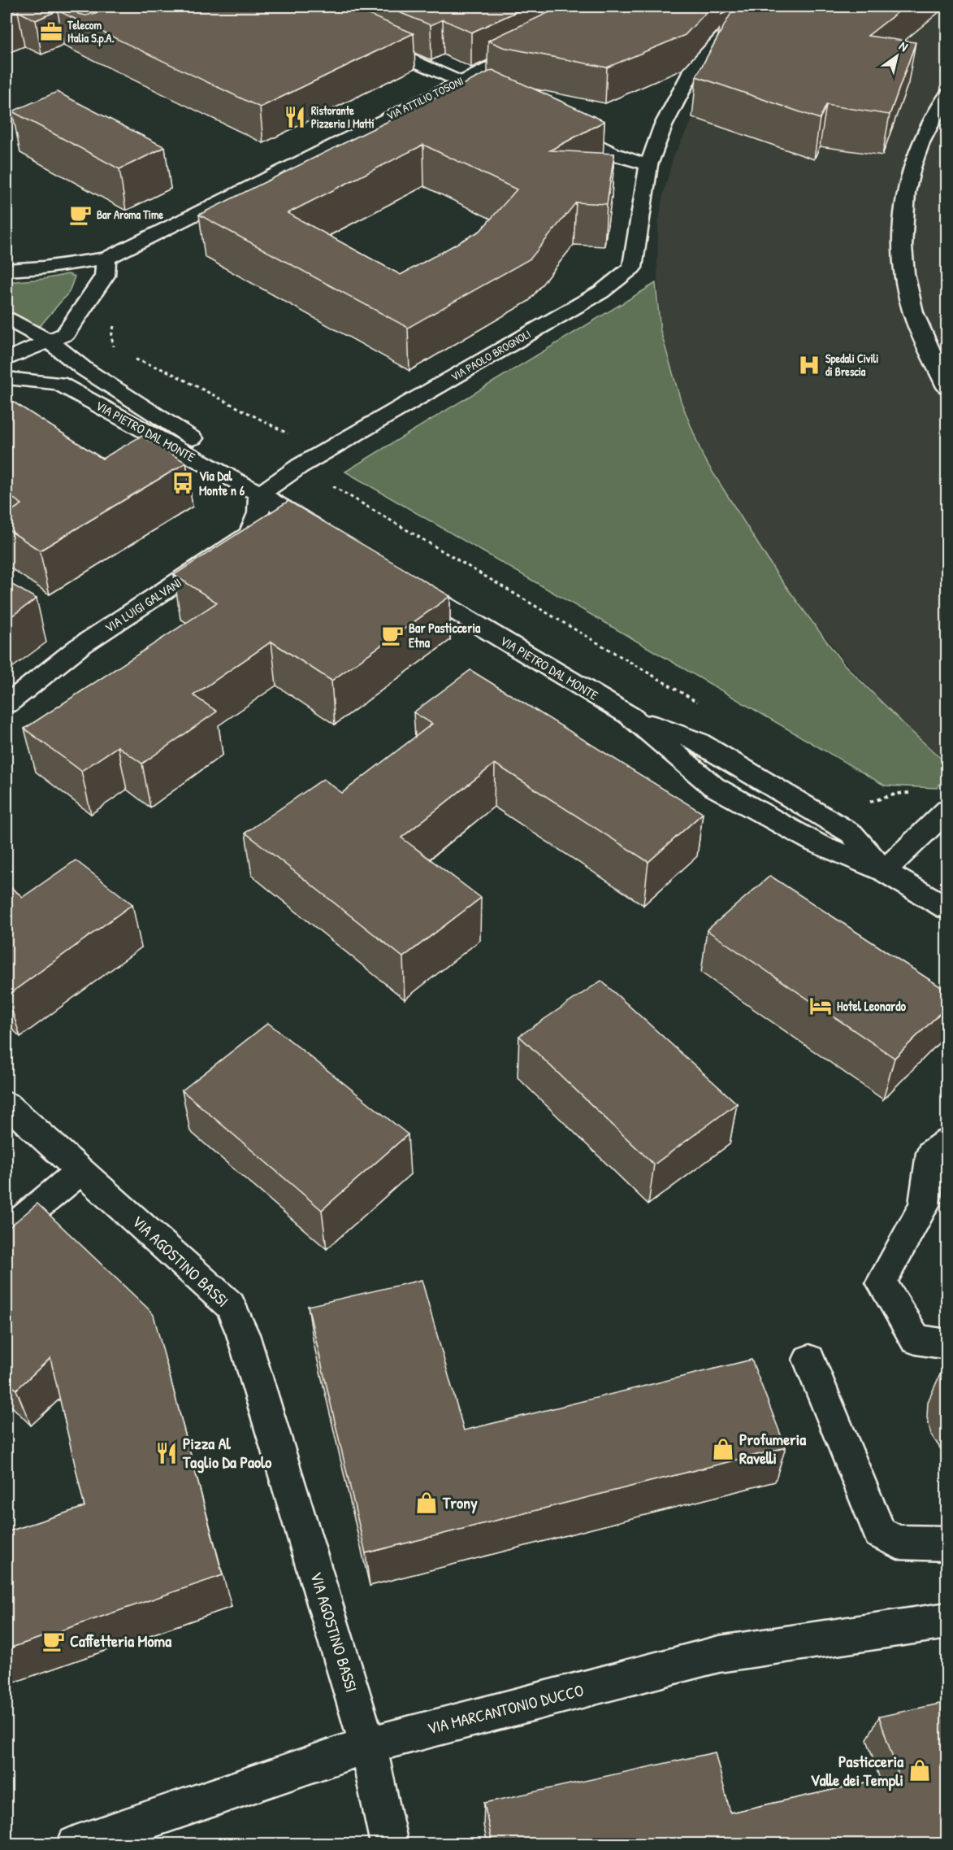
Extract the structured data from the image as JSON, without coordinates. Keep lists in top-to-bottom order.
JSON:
{
  "streets": {
    "street": [
      "VIA ATTILIO TOSONI",
      "VIA PAOLO BROGNOLI",
      "VIA PIETRO DAL MONTE",
      "VIA LUIGI GALVANI",
      "VIA AGOSTINO BASSI",
      "VIA MARCANTONIO DUCCO"
    ]
  },
  "crossings": [
    ["VIA PAOLO BROGNOLI", "VIA PIETRO DAL MONTE"],
    ["VIA PAOLO BROGNOLI", "VIA LUIGI GALVANI"],
    ["VIA PIETRO DAL MONTE", "VIA LUIGI GALVANI"],
    ["VIA AGOSTINO BASSI", "VIA MARCANTONIO DUCCO"]
  ],
  "places": {
    "office": ["Telecom Italia S.p.A."],
    "restaurant": ["Ristorante Pizzeria I Matti", "Pizza Al Taglio Da Paolo"],
    "cafe": ["Bar Aroma Time", "Bar Pasticceria Etna", "Caffetteria Moma"],
    "hospital": ["Spedali Civili di Brescia"],
    "bus stop": ["Via Dal Monte n 6"],
    "hotel": ["Hotel Leonardo"],
    "shop": ["Profumeria Ravelli", "Trony", "Pasticceria Valle dei Templi"]
  },
  "north": "top right"
}
